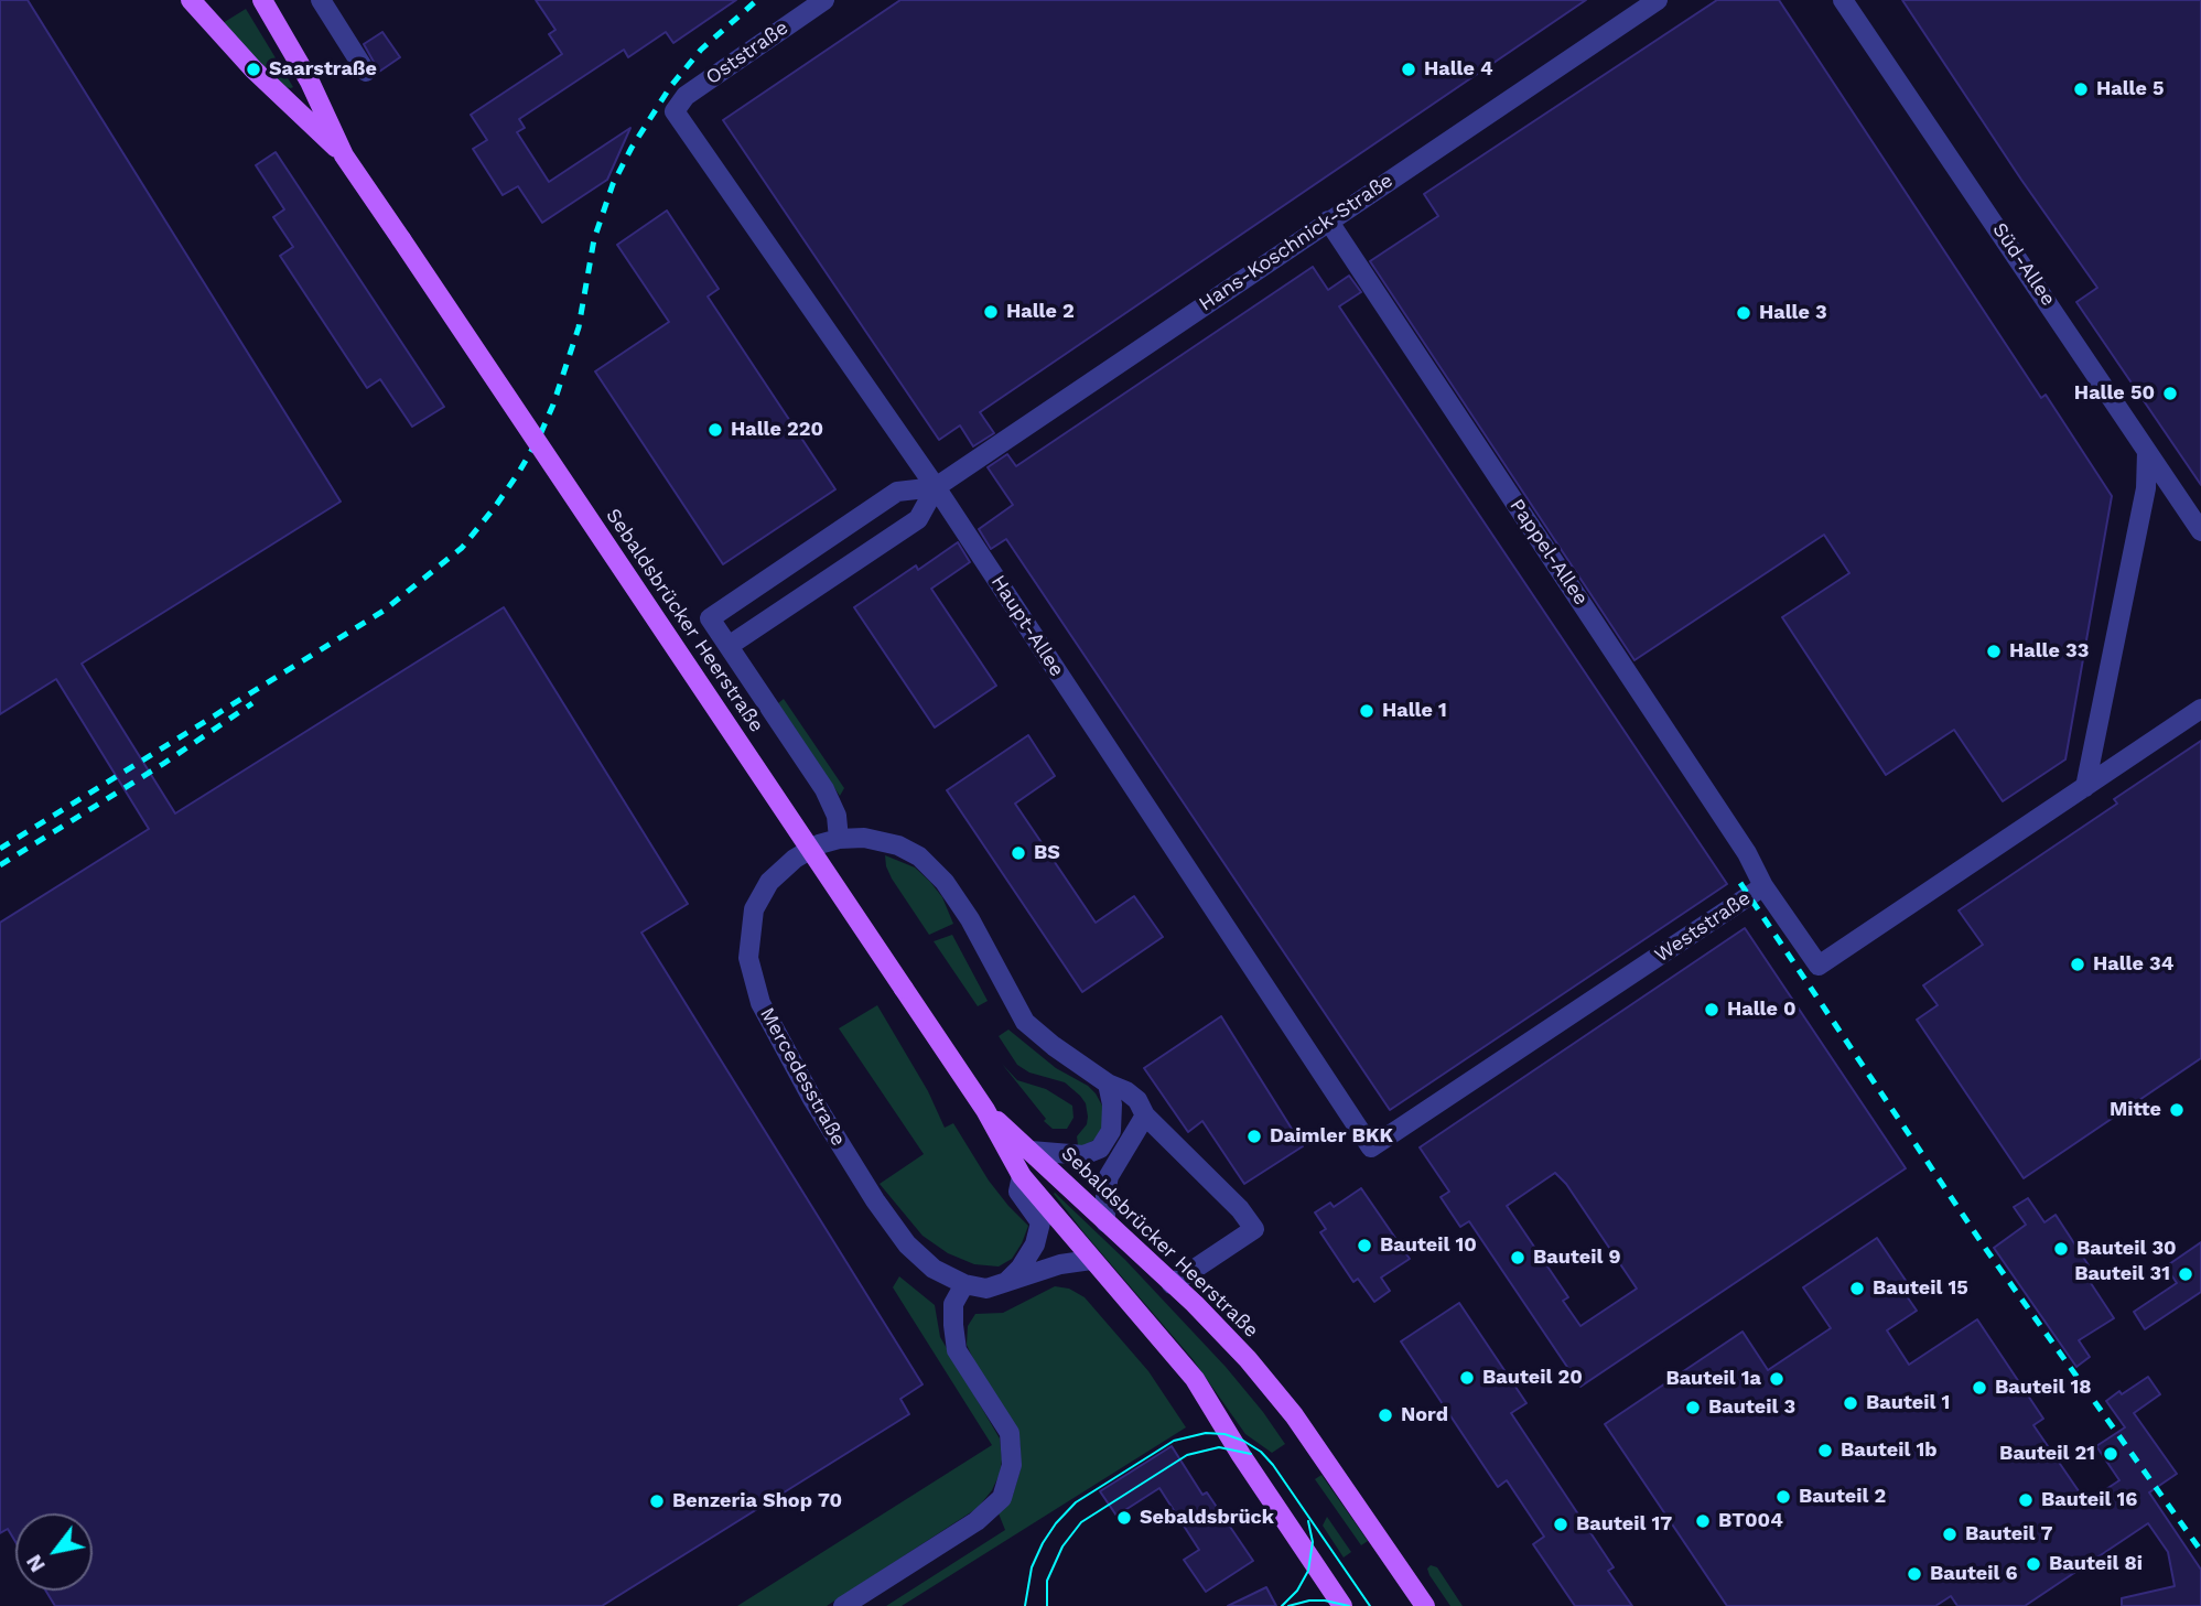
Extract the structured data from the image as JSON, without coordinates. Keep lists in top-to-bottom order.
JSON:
{
  "streets": {
    "main road": ["Sebaldsbrücker Heerstraße"],
    "street": [
      "Oststraße",
      "Hans-Koschnick-Straße",
      "Süd-Allee",
      "Pappel-Allee",
      "Haupt-Allee",
      "Weststraße",
      "Mercedesstraße"
    ]
  },
  "crossings": [
    ["Oststraße", "Haupt-Allee"],
    ["Hans-Koschnick-Straße", "Pappel-Allee"],
    ["Hans-Koschnick-Straße", "Haupt-Allee"],
    ["Pappel-Allee", "Weststraße"],
    ["Sebaldsbrücker Heerstraße", "Mercedesstraße"],
    ["Haupt-Allee", "Weststraße"]
  ],
  "places": [
    "Saarstraße",
    "Halle 4",
    "Halle 5",
    "Halle 2",
    "Halle 3",
    "Halle 50",
    "Halle 220",
    "Halle 33",
    "Halle 1",
    "BS",
    "Halle 34",
    "Halle 0",
    "Mitte",
    "Daimler BKK",
    "Bauteil 10",
    "Bauteil 30",
    "Bauteil 9",
    "Bauteil 31",
    "Bauteil 15",
    "Bauteil 20",
    "Bauteil 1a",
    "Bauteil 18",
    "Bauteil 1",
    "Bauteil 3",
    "Nord",
    "Bauteil 1b",
    "Bauteil 21",
    "Bauteil 2",
    "Bauteil 16",
    "Benzeria Shop 70",
    "Sebaldsbrück",
    "BT004",
    "Bauteil 17",
    "Bauteil 7",
    "Bauteil 8i",
    "Bauteil 6"
  ],
  "north": "bottom left"
}
